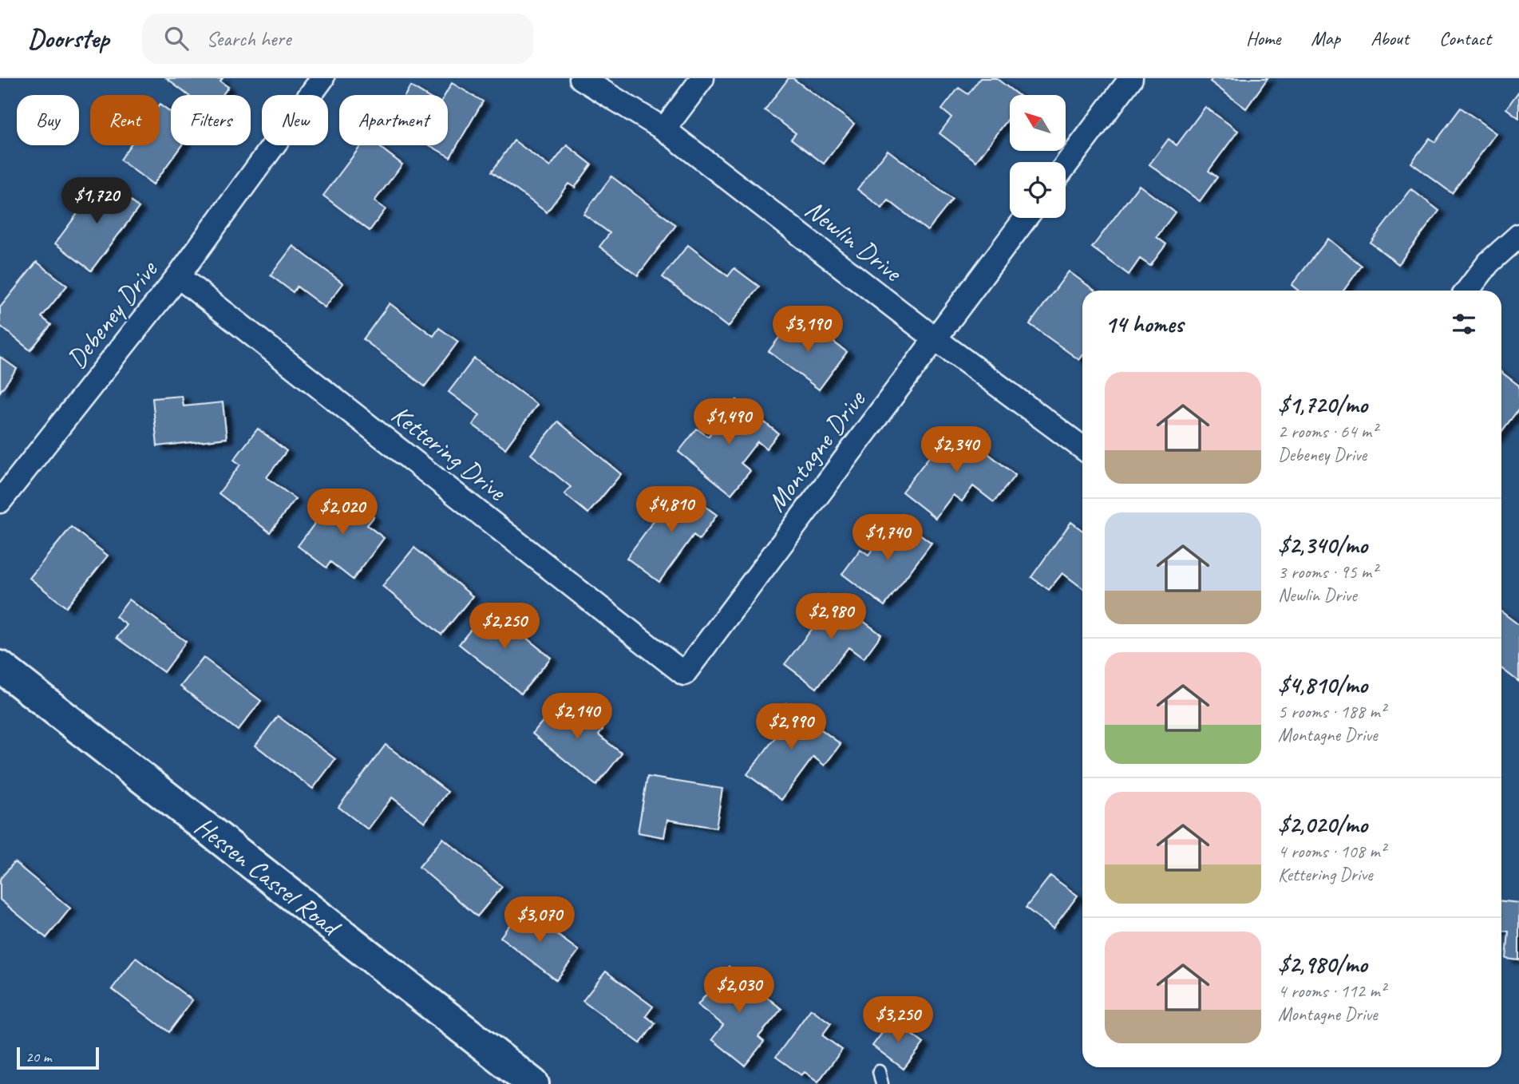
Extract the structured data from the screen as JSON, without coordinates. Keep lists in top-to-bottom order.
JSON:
{
  "streets": {
    "main road": ["Hessen Cassel Road"],
    "street": [
      "Newlin Drive",
      "Debeney Drive",
      "Montagne Drive",
      "Kettering Drive"
    ]
  },
  "crossings": [
    ["Newlin Drive", "Montagne Drive"],
    ["Debeney Drive", "Kettering Drive"],
    ["Montagne Drive", "Kettering Drive"]
  ],
  "scale_bar": "20 m",
  "north": "top left",
  "page": {
    "header": "Doorstep",
    "search": "Search here",
    "nav": [
      "Home",
      "Map",
      "About",
      "Contact"
    ],
    "chip": [
      "Buy",
      "Rent",
      "Filters",
      "New",
      "Apartment"
    ],
    "price": [
      "$1,720",
      "$3,190",
      "$1,490",
      "$2,340",
      "$4,810",
      "$2,020",
      "$1,740",
      "$2,980",
      "$2,250",
      "$2,140",
      "$2,990",
      "$3,070",
      "$2,030",
      "$3,250"
    ],
    "heading": "14 homes",
    "list": [
      {
        "name": "$1,720/mo",
        "note": "2 rooms · 64 m² · Debeney Drive"
      },
      {
        "name": "$2,340/mo",
        "note": "3 rooms · 95 m² · Newlin Drive"
      },
      {
        "name": "$4,810/mo",
        "note": "5 rooms · 188 m² · Montagne Drive"
      },
      {
        "name": "$2,020/mo",
        "note": "4 rooms · 108 m² · Kettering Drive"
      },
      {
        "name": "$2,980/mo",
        "note": "4 rooms · 112 m² · Montagne Drive"
      }
    ],
    "scale": "20 m"
  }
}
